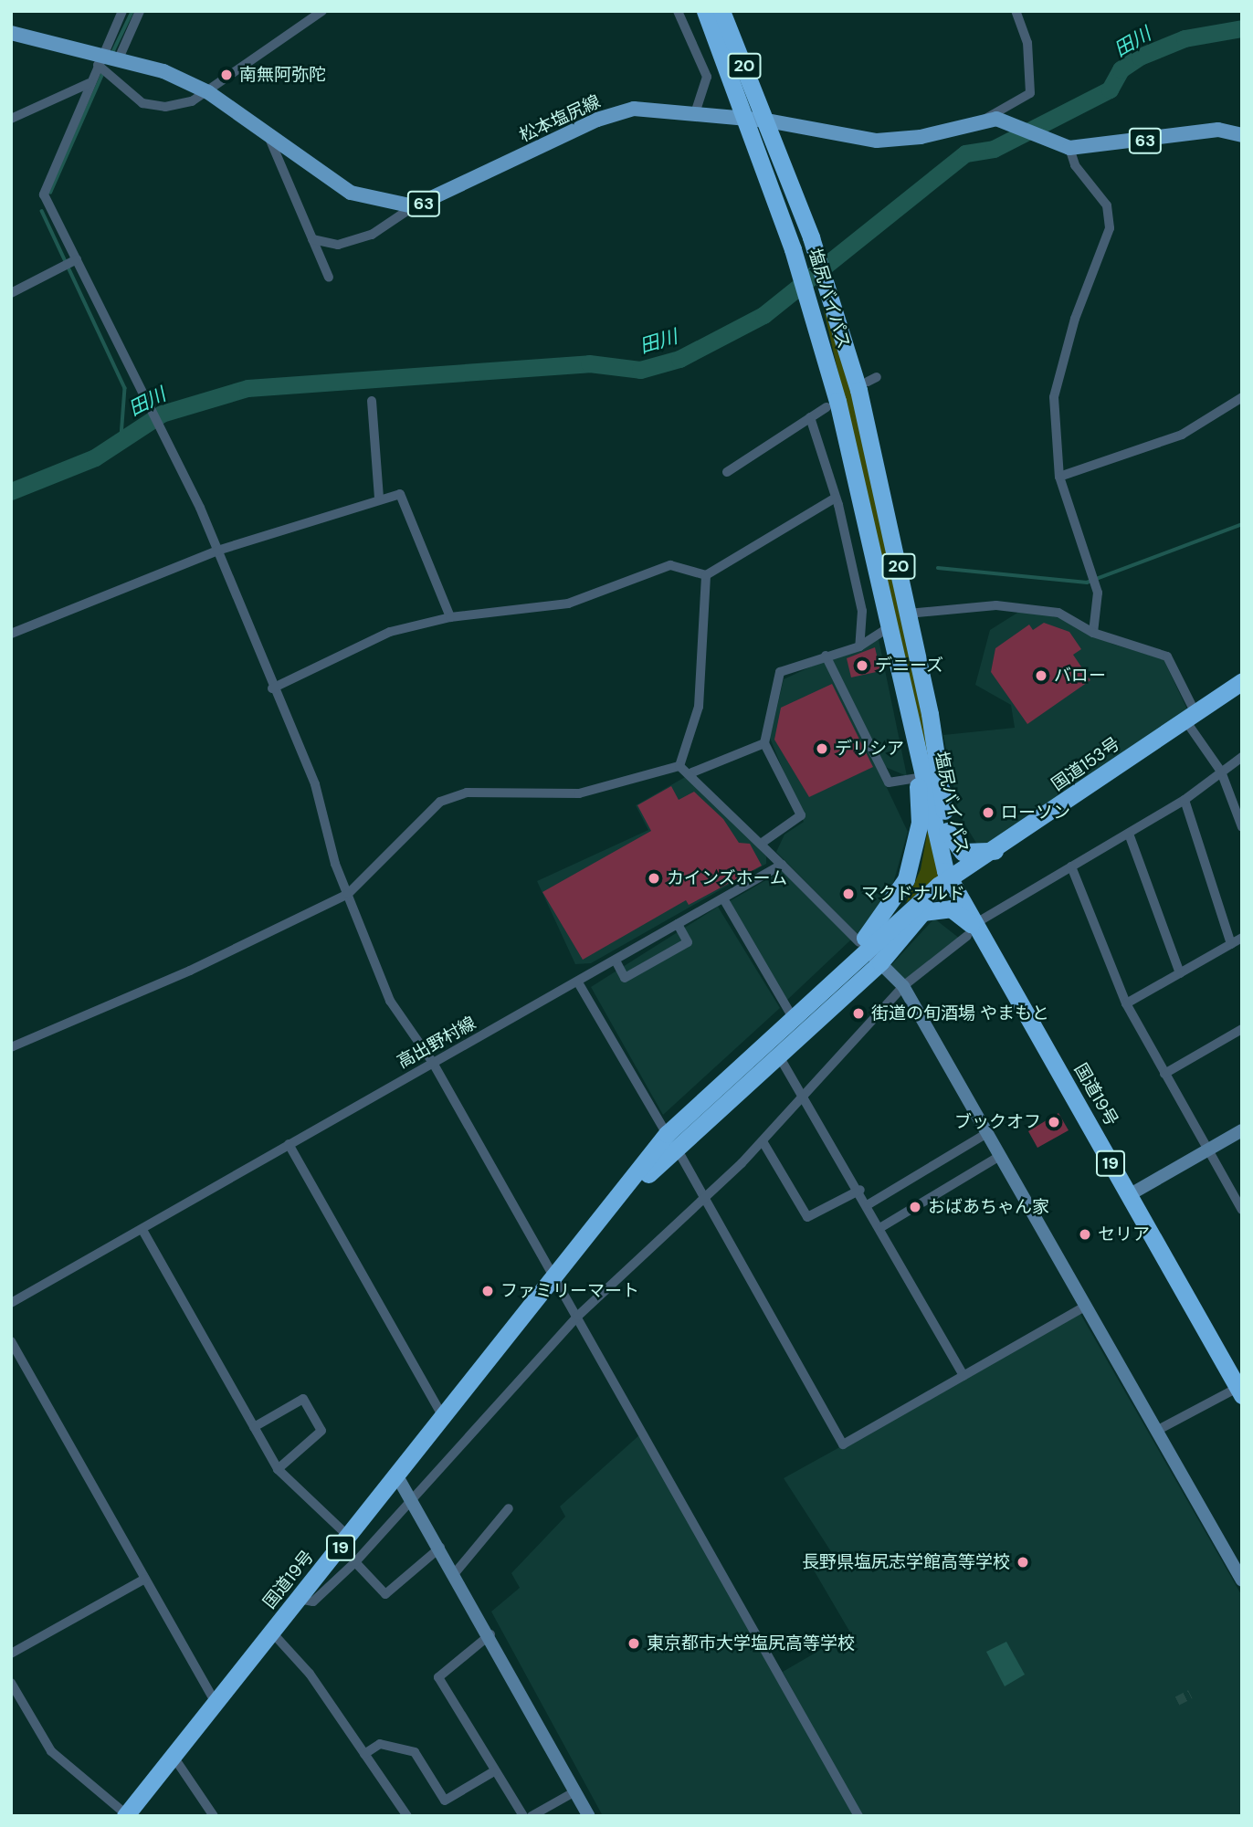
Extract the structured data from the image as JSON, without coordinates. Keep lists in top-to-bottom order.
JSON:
{
  "streets": {
    "highway": [
      "20",
      "塩尻バイパス",
      "国道153号",
      "国道19号",
      "19"
    ],
    "main road": ["松本塩尻線", "63"],
    "street": ["高出野村線"]
  },
  "crossings": [
    ["松本塩尻線", "63"],
    ["松本塩尻線", "塩尻バイパス"],
    ["塩尻バイパス", "国道153号"],
    ["塩尻バイパス", "国道19号"],
    ["国道153号", "国道19号"]
  ],
  "water": ["田川"],
  "places": [
    "南無阿弥陀",
    "デニーズ",
    "バロー",
    "デリシア",
    "ローソン",
    "カインズホーム",
    "マクドナルド",
    "街道の旬酒場 やまもと",
    "ブックオフ",
    "おばあちゃん家",
    "セリア",
    "ファミリーマート",
    "長野県塩尻志学館高等学校",
    "東京都市大学塩尻高等学校"
  ]
}
